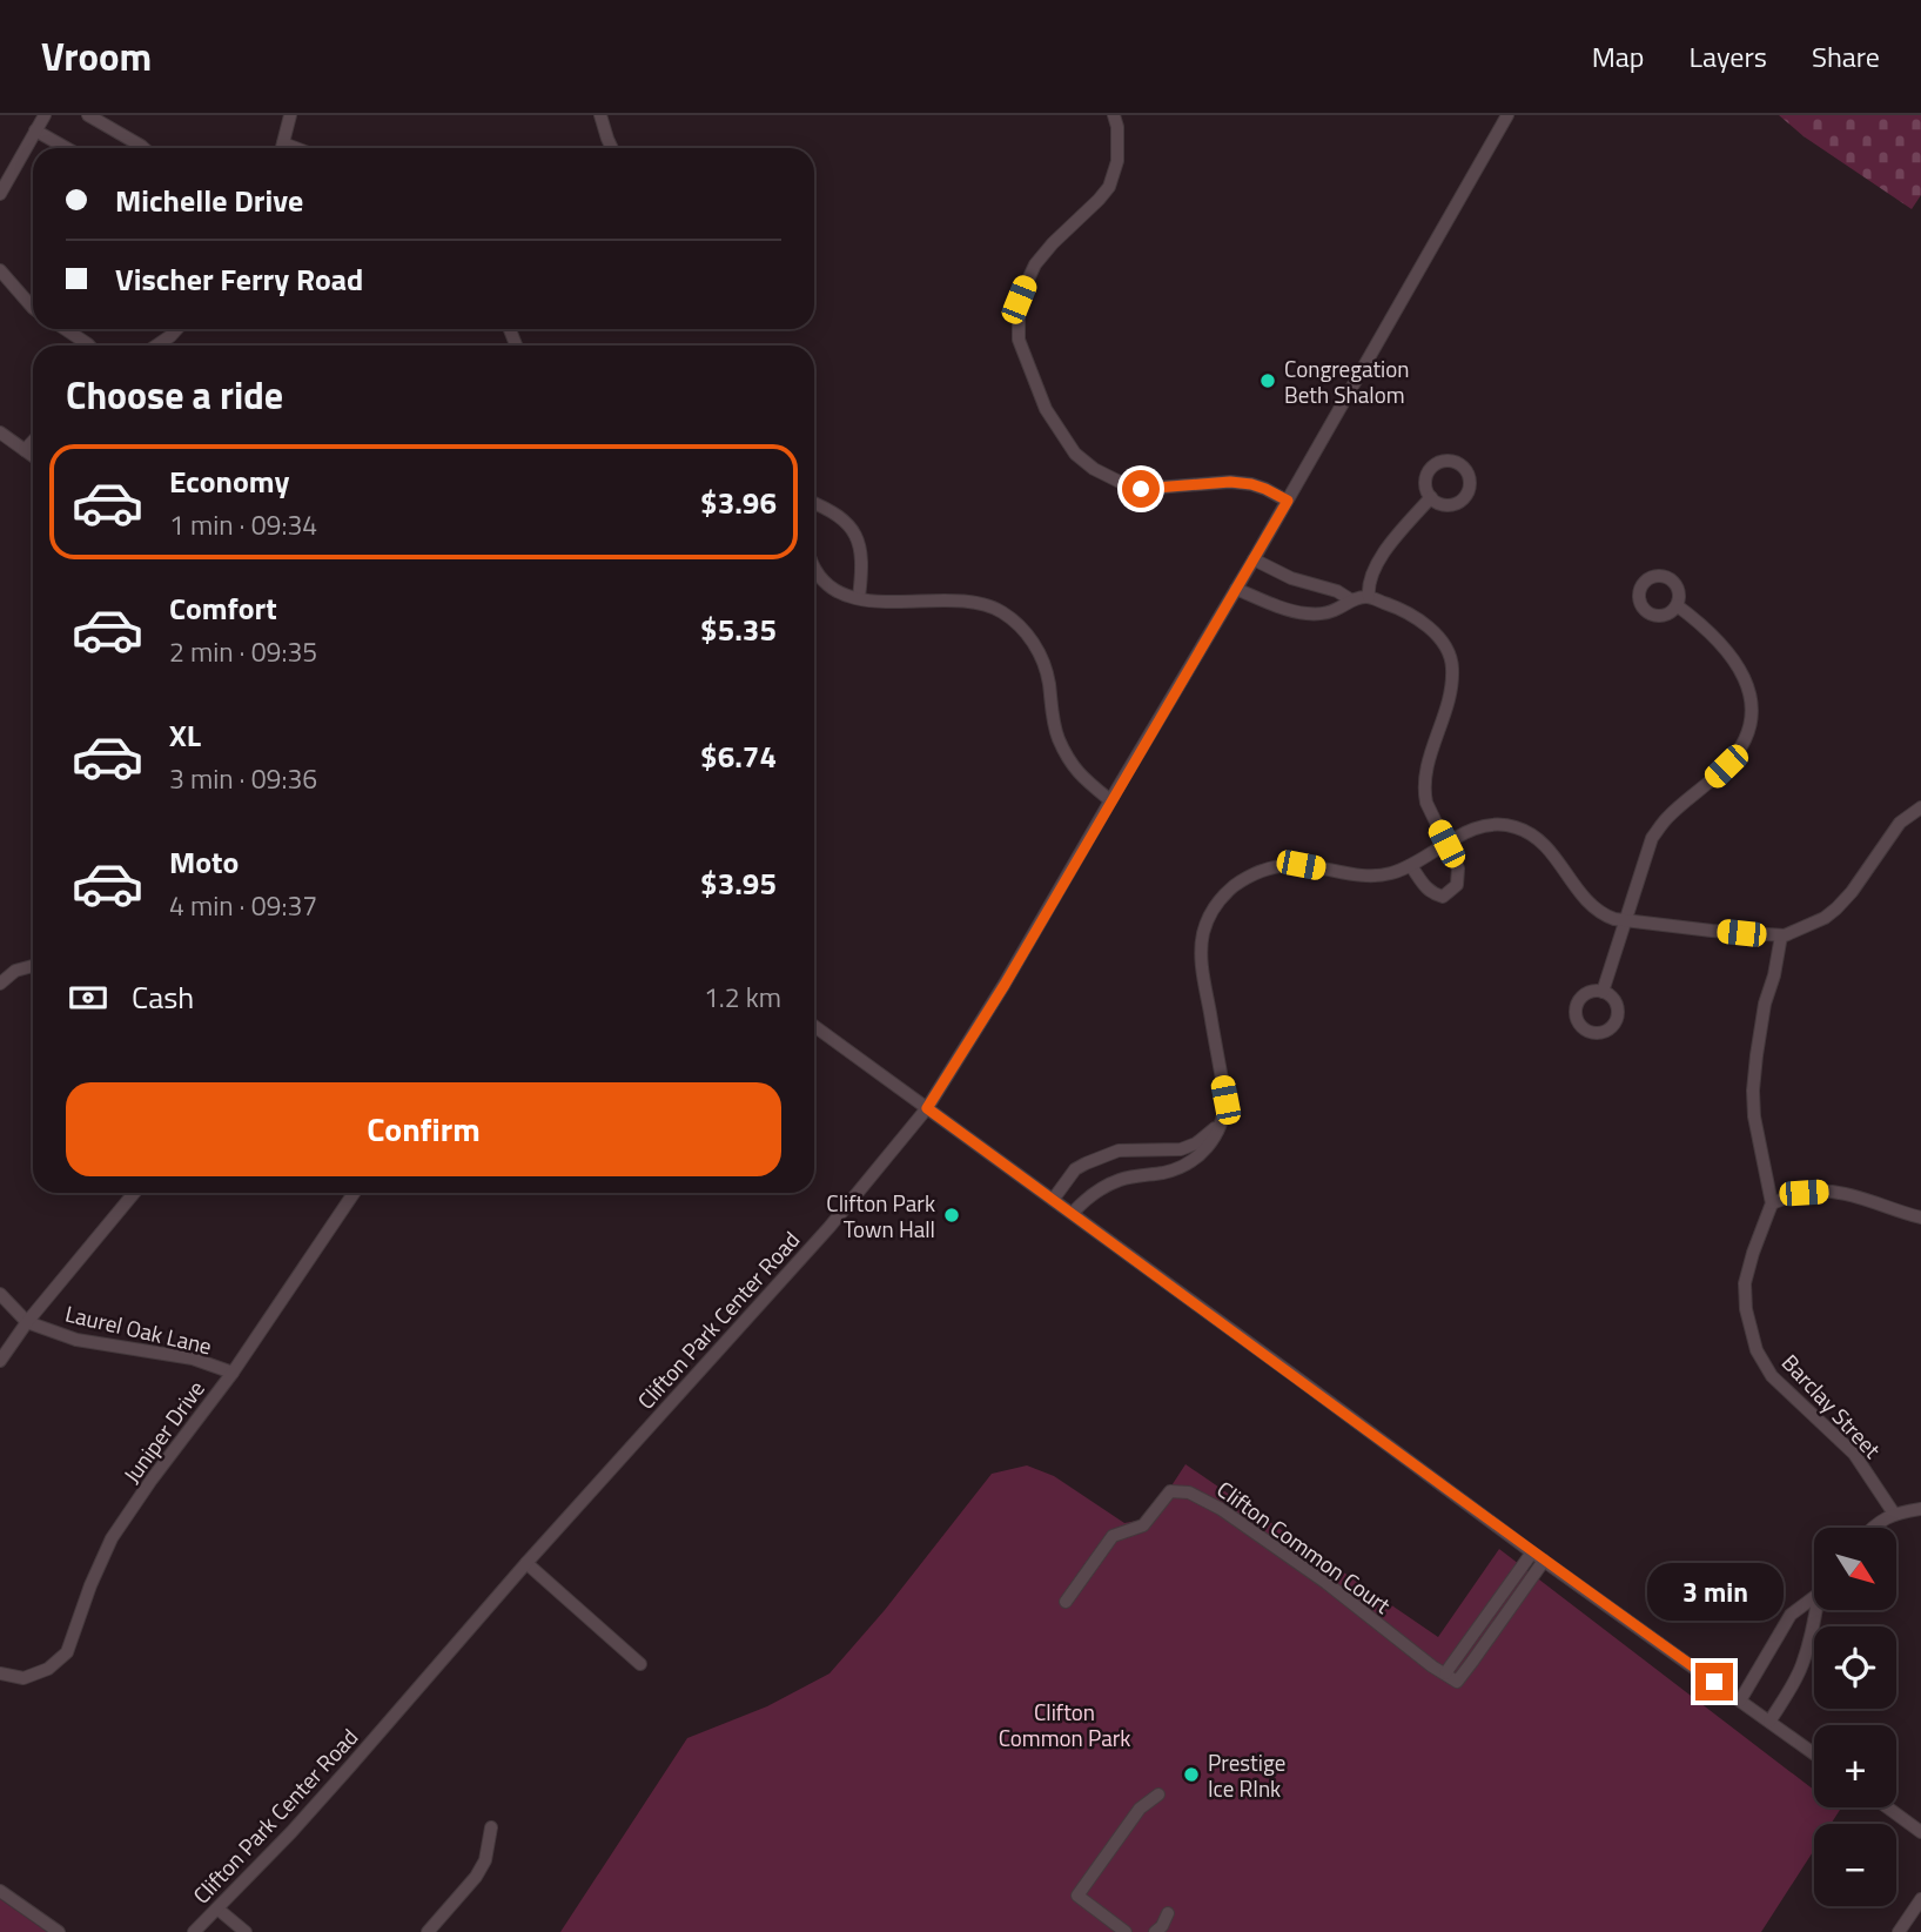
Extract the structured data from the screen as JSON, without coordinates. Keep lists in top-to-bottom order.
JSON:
{
  "streets": {
    "street": [
      "Clifton Park Center Road",
      "Laurel Oak Lane",
      "Barclay Street",
      "Juniper Drive",
      "Clifton Common Court"
    ]
  },
  "crossings": [
    ["Laurel Oak Lane", "Juniper Drive"]
  ],
  "parks": ["Clifton Common Park"],
  "places": ["Congregation Beth Shalom", "Clifton Park Town Hall", "Prestige Ice RInk"],
  "north": "bottom right",
  "page": {
    "header": "Vroom",
    "nav": ["Map", "Layers", "Share"],
    "banner": ["Michelle Drive", "Vischer Ferry Road"],
    "heading": "Choose a ride",
    "list": [
      {
        "name": "Economy",
        "note": "1 min · 09:34",
        "value": "$3.96"
      },
      {
        "name": "Comfort",
        "note": "2 min · 09:35",
        "value": "$5.35"
      },
      {
        "name": "XL",
        "note": "3 min · 09:36",
        "value": "$6.74"
      },
      {
        "name": "Moto",
        "note": "4 min · 09:37",
        "value": "$3.95"
      }
    ],
    "pay": ["Cash", "1.2 km"],
    "buttons": "Confirm",
    "map_buttons": ["+", "−"],
    "bubble": "3 min"
  }
}
